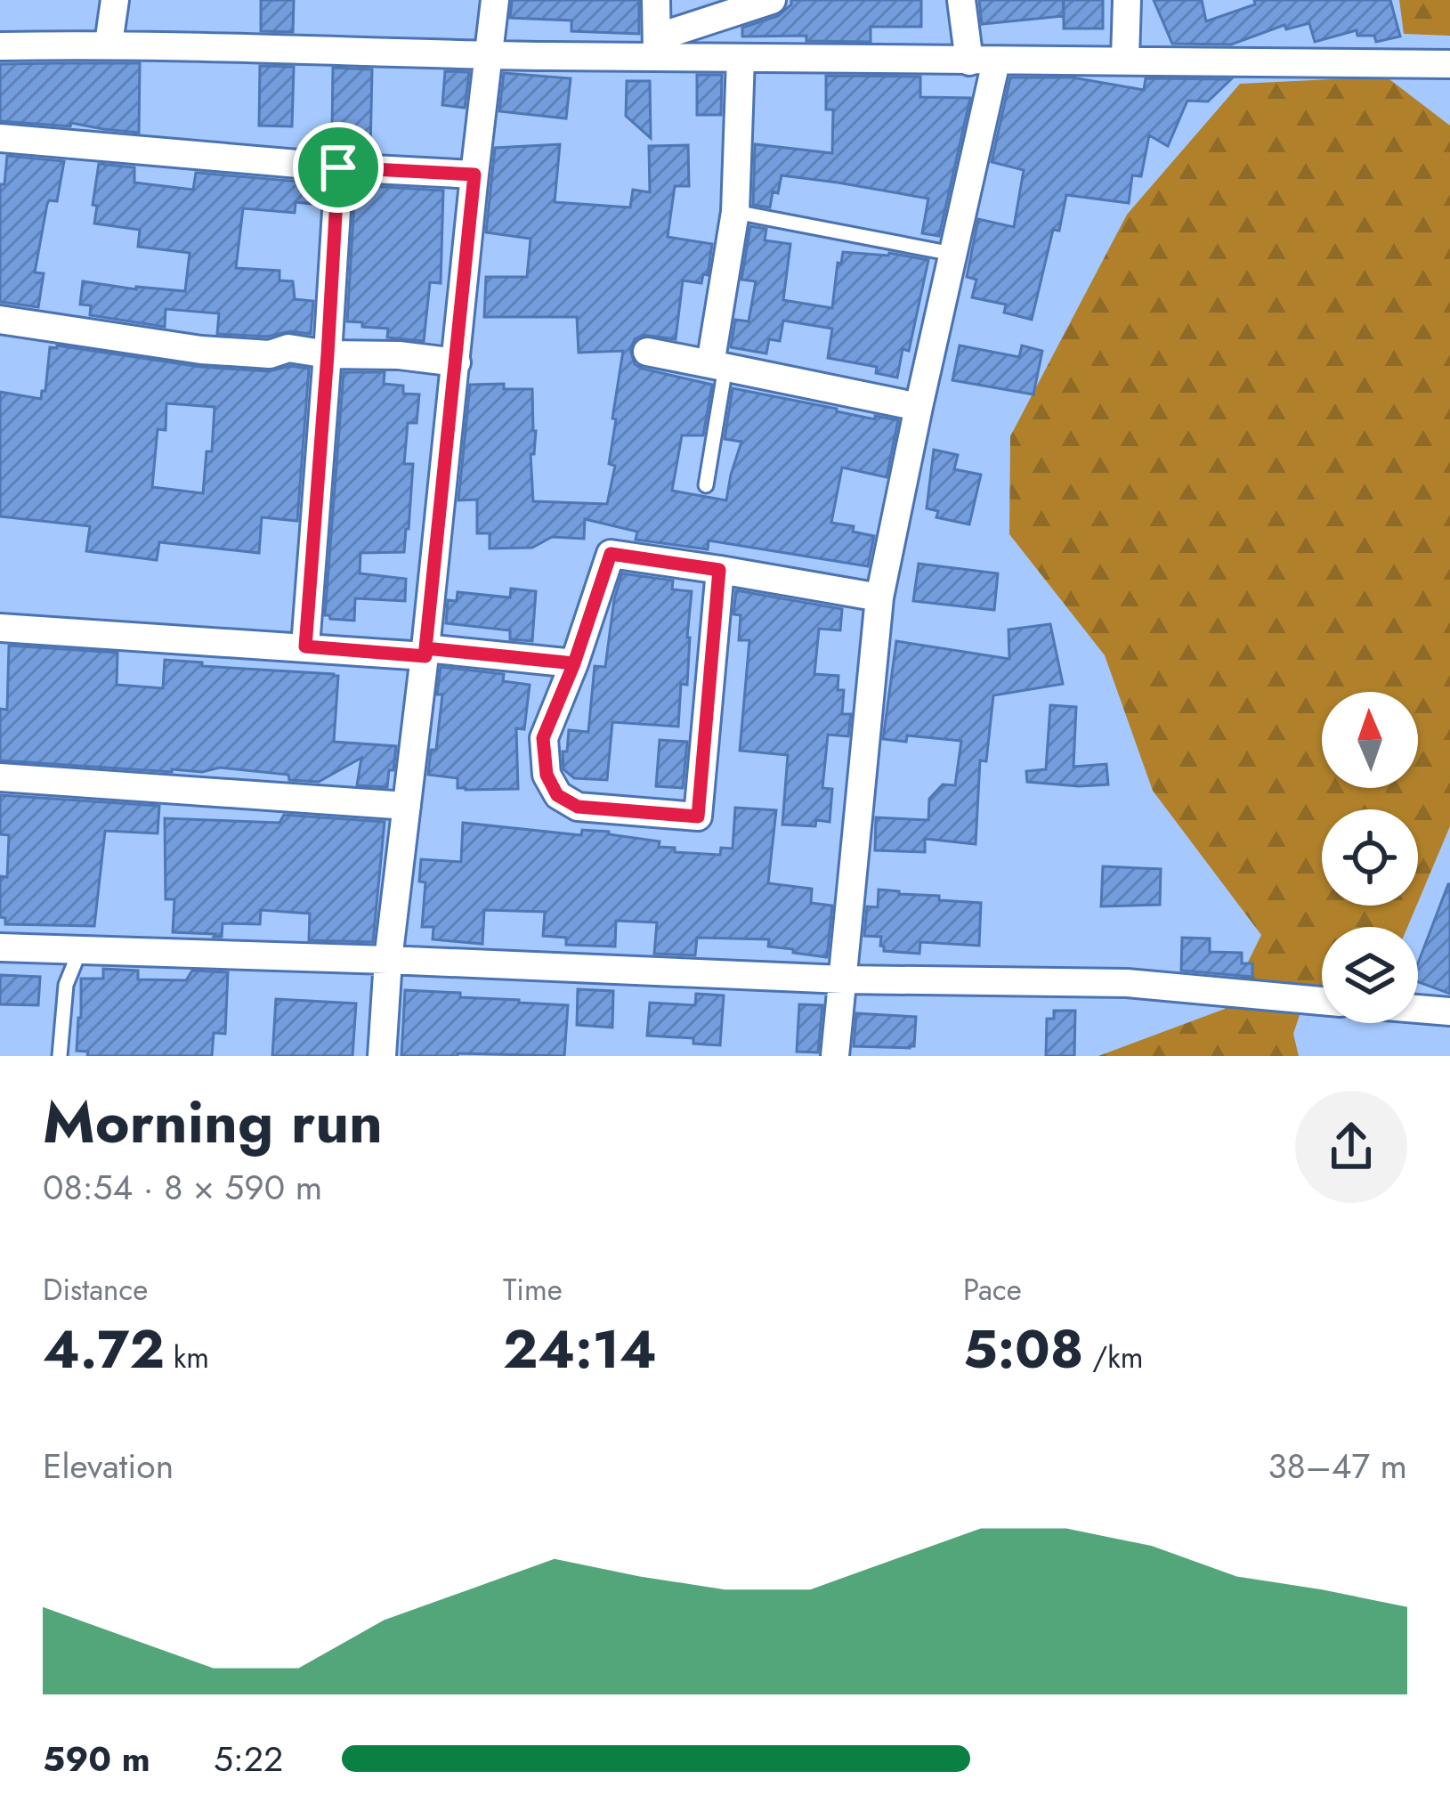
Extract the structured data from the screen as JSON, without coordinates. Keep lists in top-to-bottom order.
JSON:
{
  "north": "top",
  "page": {
    "heading": ["Morning run", "08:54 · 8 × 590 m"],
    "stats": [
      ["Distance", "4.72 km"],
      ["Time", "24:14"],
      ["Pace", "5:08 /km"]
    ],
    "chart": ["Elevation", "38–47 m"],
    "list": [
      {
        "name": "590 m",
        "note": "5:22"
      }
    ]
  }
}
